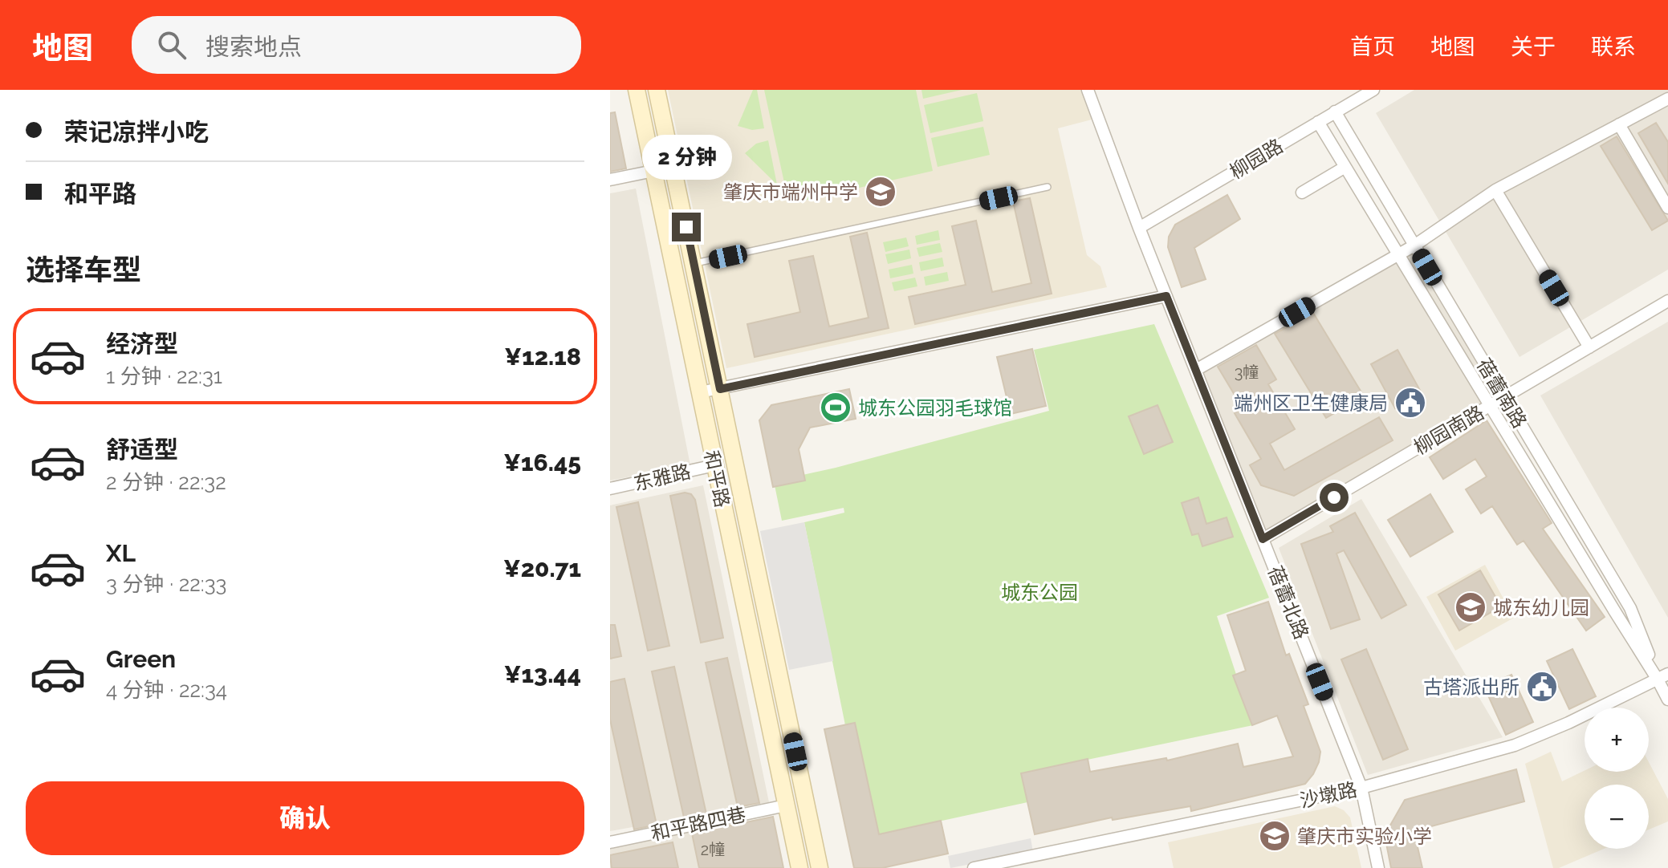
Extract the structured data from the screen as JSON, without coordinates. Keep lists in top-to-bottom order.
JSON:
{
  "streets": {
    "main road": ["和平路"],
    "street": [
      "柳园路",
      "蓓蕾南路",
      "柳园南路",
      "东雅路",
      "蓓蕾北路",
      "沙墩路",
      "和平路四巷"
    ]
  },
  "crossings": [
    ["柳园路", "蓓蕾南路"],
    ["柳园路", "蓓蕾北路"],
    ["蓓蕾南路", "柳园南路"],
    ["蓓蕾南路", "沙墩路"],
    ["柳园南路", "蓓蕾北路"],
    ["东雅路", "和平路"],
    ["和平路", "和平路四巷"],
    ["蓓蕾北路", "沙墩路"]
  ],
  "parks": ["城东公园"],
  "places": {
    "school or university": ["肇庆市端州中学", "城东幼儿园", "肇庆市实验小学"],
    "public building": ["端州区卫生健康局", "古塔派出所"],
    "sports": ["城东公园羽毛球馆"]
  },
  "house_numbers": ["3幢", "2幢"],
  "page": {
    "header": "地图",
    "search": "搜索地点",
    "nav": [
      "首页",
      "地图",
      "关于",
      "联系"
    ],
    "banner": ["荣记凉拌小吃", "和平路"],
    "bubble": "2 分钟",
    "heading": "选择车型",
    "list": [
      {
        "name": "经济型",
        "note": "1 分钟 · 22:31",
        "value": "¥12.18"
      },
      {
        "name": "舒适型",
        "note": "2 分钟 · 22:32",
        "value": "¥16.45"
      },
      {
        "name": "XL",
        "note": "3 分钟 · 22:33",
        "value": "¥20.71"
      },
      {
        "name": "Green",
        "note": "4 分钟 · 22:34",
        "value": "¥13.44"
      }
    ],
    "map_buttons": ["+", "−"],
    "buttons": "确认"
  }
}
